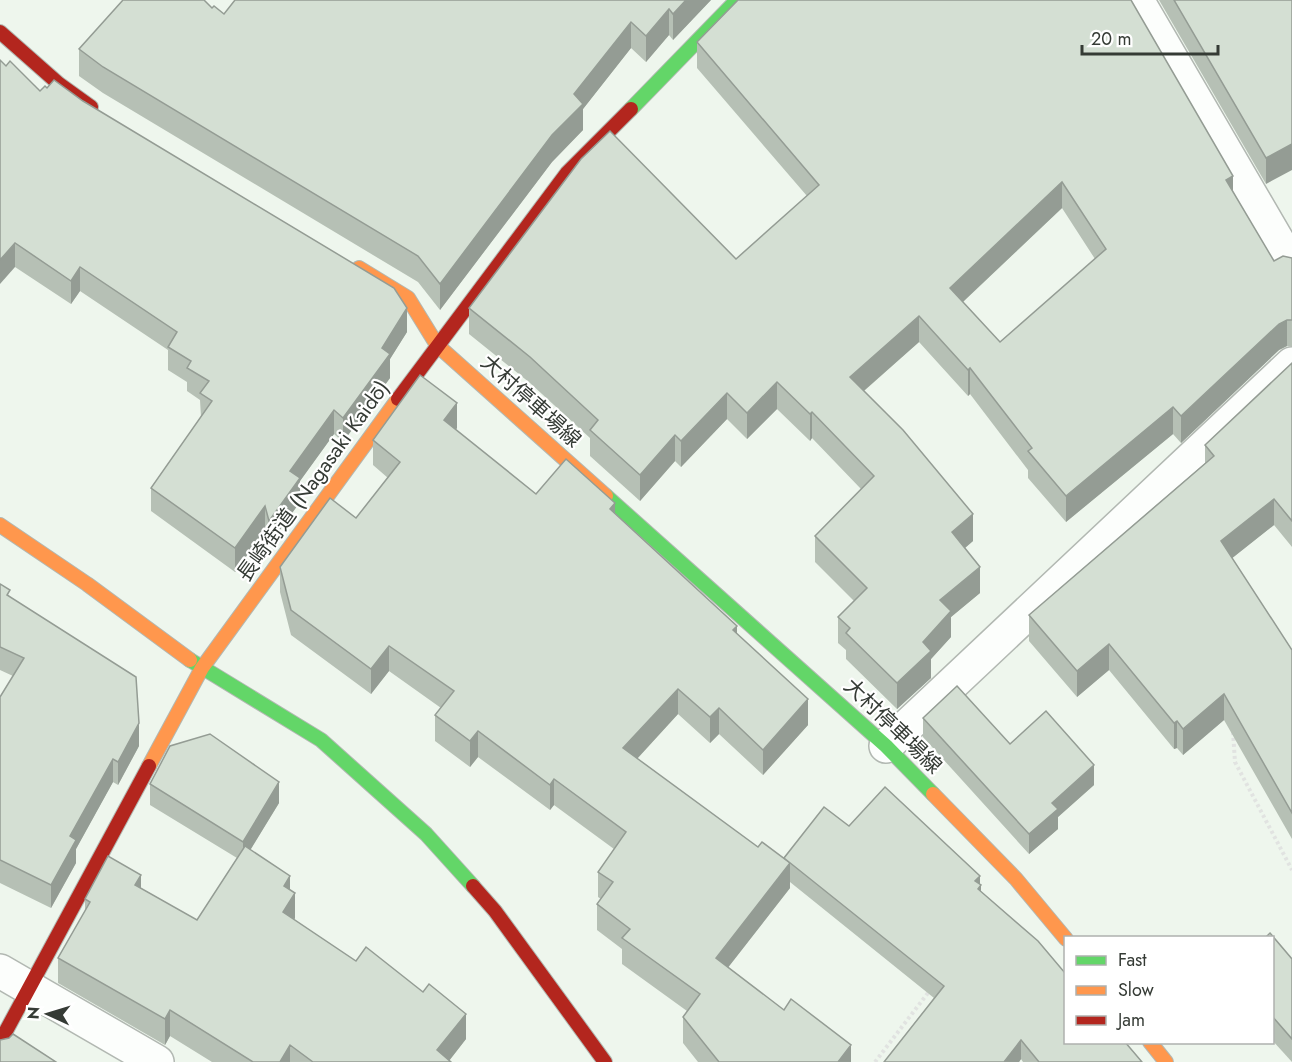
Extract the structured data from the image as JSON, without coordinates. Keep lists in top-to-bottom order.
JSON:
{
  "streets": {
    "street": ["大村停車場線", "長崎街道 (Nagasaki Kaidō)"]
  },
  "crossings": [
    ["大村停車場線", "長崎街道 (Nagasaki Kaidō)"]
  ],
  "legend": ["Fast", "Slow", "Jam"],
  "scale_bar": "20 m",
  "north": "left"
}
